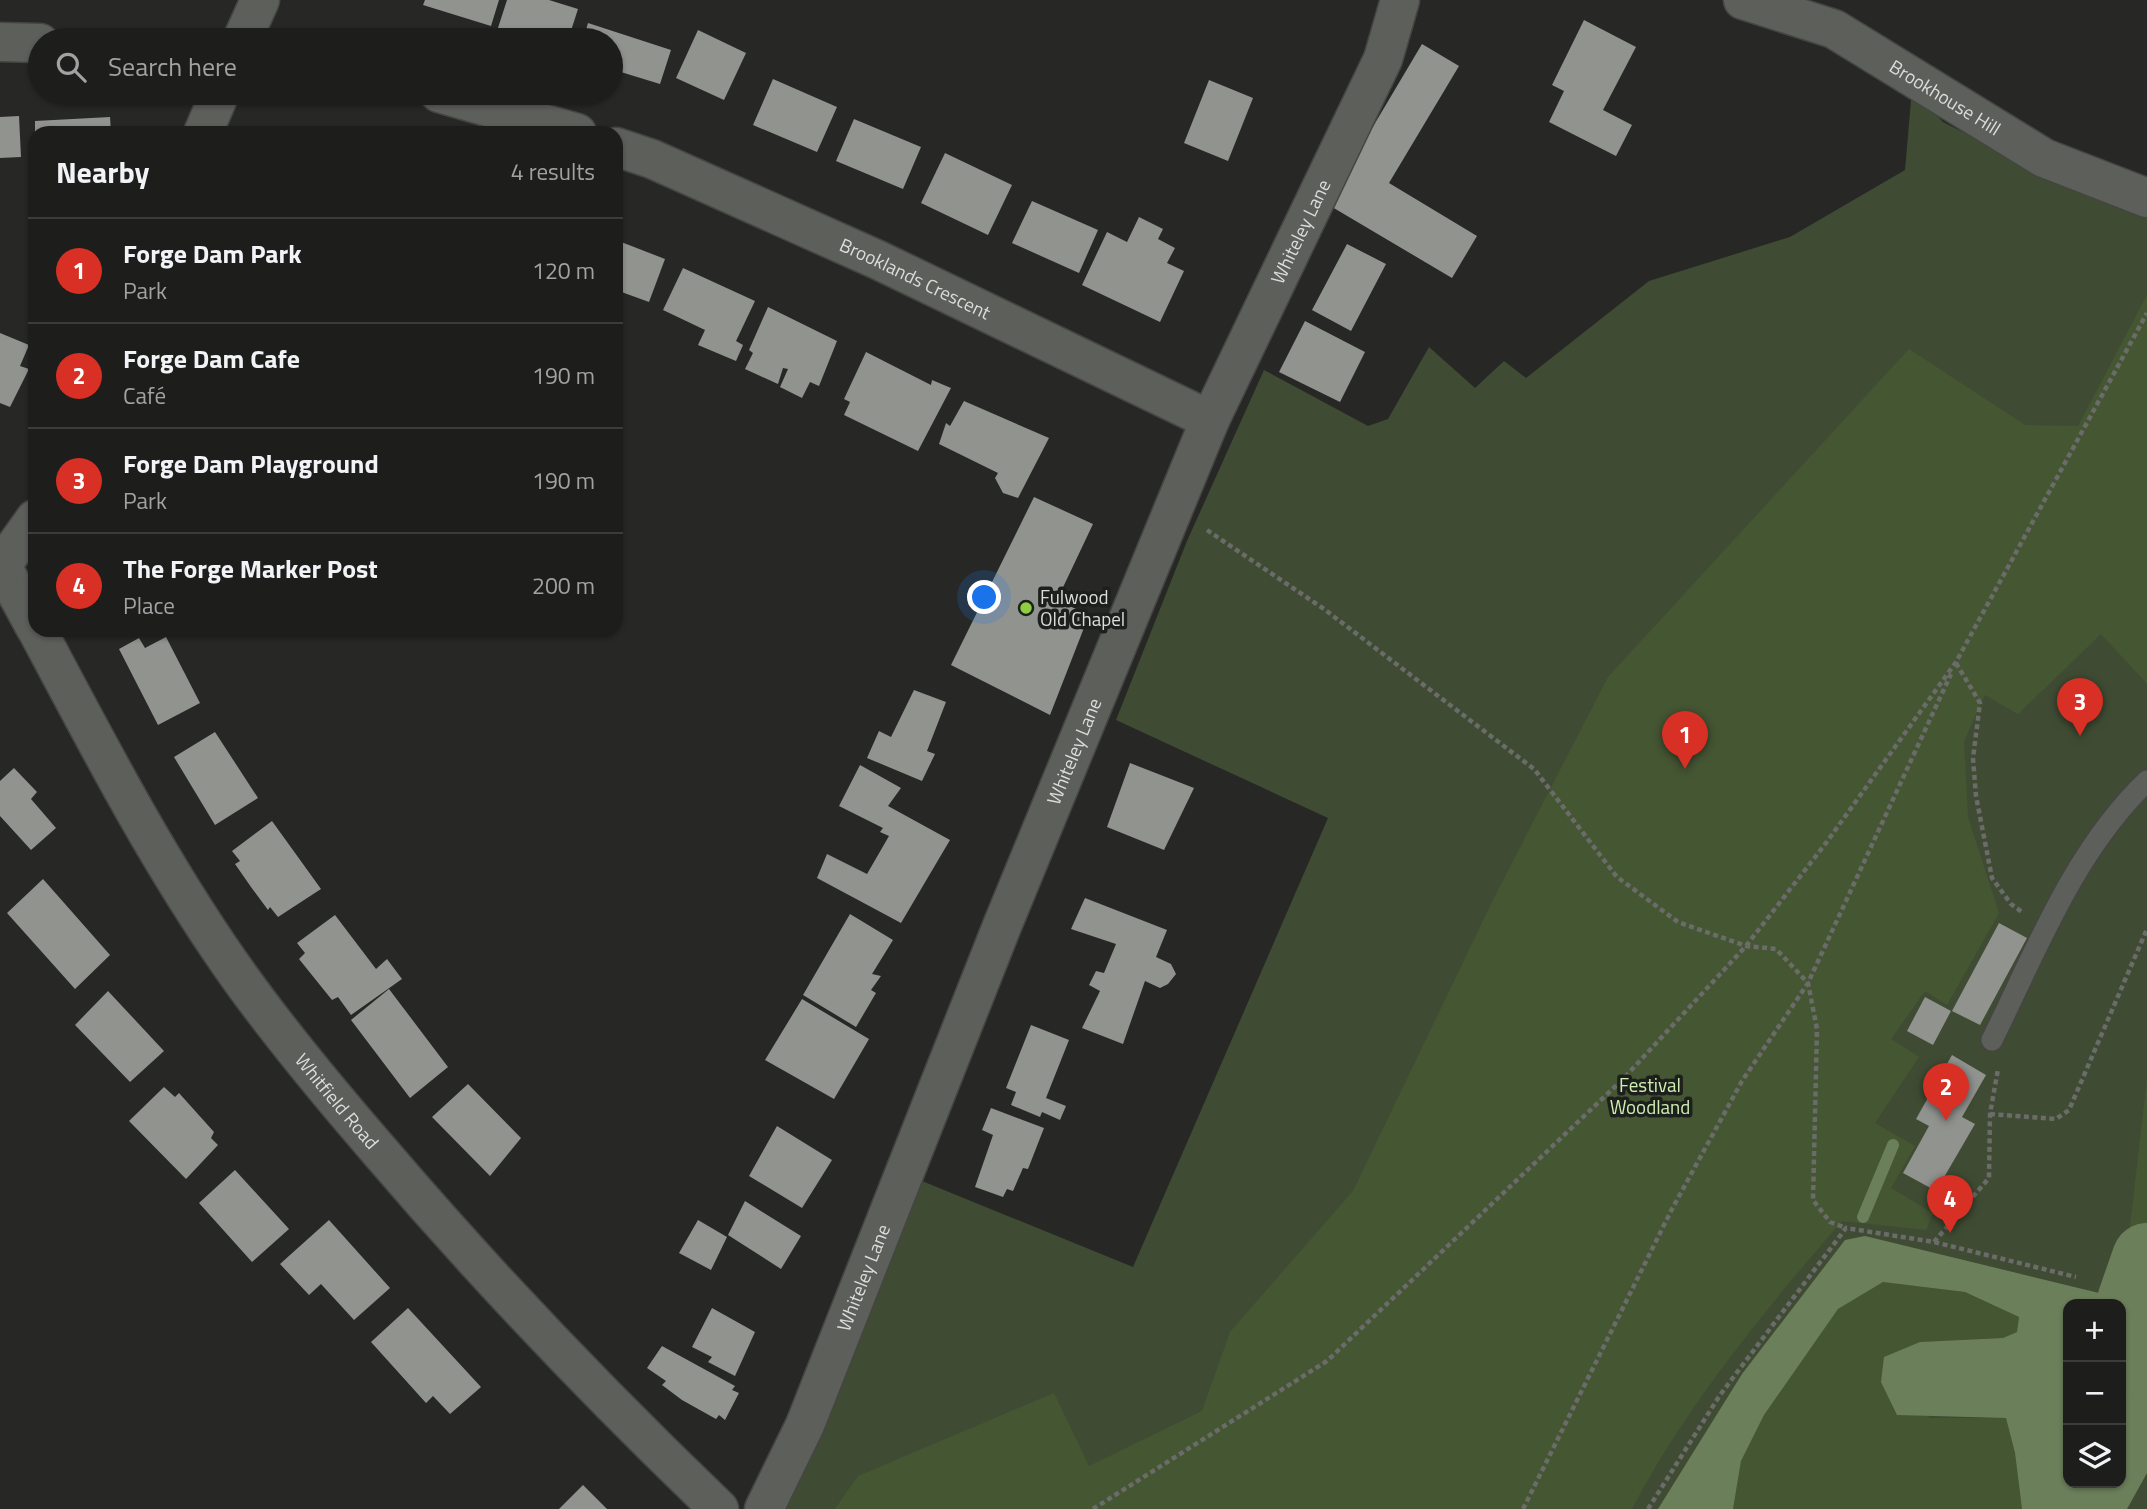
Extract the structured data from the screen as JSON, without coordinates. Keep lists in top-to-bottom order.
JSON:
{
  "streets": {
    "street": [
      "Brookhouse Hill",
      "Whiteley Lane",
      "Brooklands Crescent",
      "Whitfield Road"
    ]
  },
  "crossings": [
    ["Whiteley Lane", "Brooklands Crescent"]
  ],
  "parks": ["Festival Woodland"],
  "places": ["Fulwood Old Chapel"],
  "page": {
    "search": "Search here",
    "heading": ["Nearby", "4 results"],
    "list": [
      {
        "mark": "1",
        "name": "Forge Dam Park",
        "note": "Park",
        "value": "120 m"
      },
      {
        "mark": "2",
        "name": "Forge Dam Cafe",
        "note": "Café",
        "value": "190 m"
      },
      {
        "mark": "3",
        "name": "Forge Dam Playground",
        "note": "Park",
        "value": "190 m"
      },
      {
        "mark": "4",
        "name": "The Forge Marker Post",
        "note": "Place",
        "value": "200 m"
      }
    ],
    "pins": [
      "3",
      "1",
      "2",
      "4"
    ],
    "map_buttons": ["+", "−"]
  }
}
